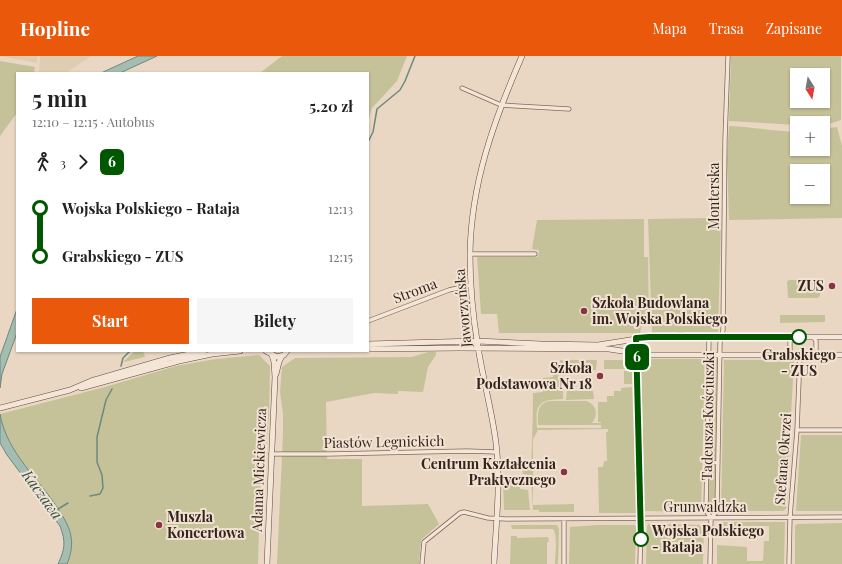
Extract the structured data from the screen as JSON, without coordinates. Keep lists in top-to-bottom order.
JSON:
{
  "streets": {
    "street": [
      "Monterska",
      "Stroma",
      "Jaworzyńska",
      "Tadeusza Kościuszki",
      "Piastów Legnickich",
      "Stefana Okrzei",
      "Adama Mickiewicza",
      "Grunwaldzka"
    ]
  },
  "crossings": [
    ["Monterska", "Tadeusza Kościuszki"],
    ["Stroma", "Jaworzyńska"],
    ["Jaworzyńska", "Piastów Legnickich"],
    ["Jaworzyńska", "Grunwaldzka"],
    ["Tadeusza Kościuszki", "Grunwaldzka"],
    ["Piastów Legnickich", "Adama Mickiewicza"],
    ["Stefana Okrzei", "Grunwaldzka"]
  ],
  "water": ["Kaczawa"],
  "places": [
    "ZUS",
    "Szkoła Budowlana im. Wojska Polskiego",
    "Grabskiego - ZUS",
    "Szkoła Podstawowa Nr 18",
    "Centrum Kształcenia Praktycznego",
    "Muszla Koncertowa",
    "Wojska Polskiego - Rataja"
  ],
  "lines": ["bus line 6"],
  "north": "bottom",
  "page": {
    "header": "Hopline",
    "nav": ["Mapa", "Trasa", "Zapisane"],
    "on_map": "6",
    "map_buttons": ["+", "−"],
    "heading": ["5 min", "12:10 – 12:15 · Autobus", "5.20 zł"],
    "legs": ["3", "6"],
    "list": [
      {
        "name": "Wojska Polskiego - Rataja",
        "value": "12:13"
      },
      {
        "name": "Grabskiego - ZUS",
        "value": "12:15"
      }
    ],
    "buttons": ["Start", "Bilety"]
  }
}
